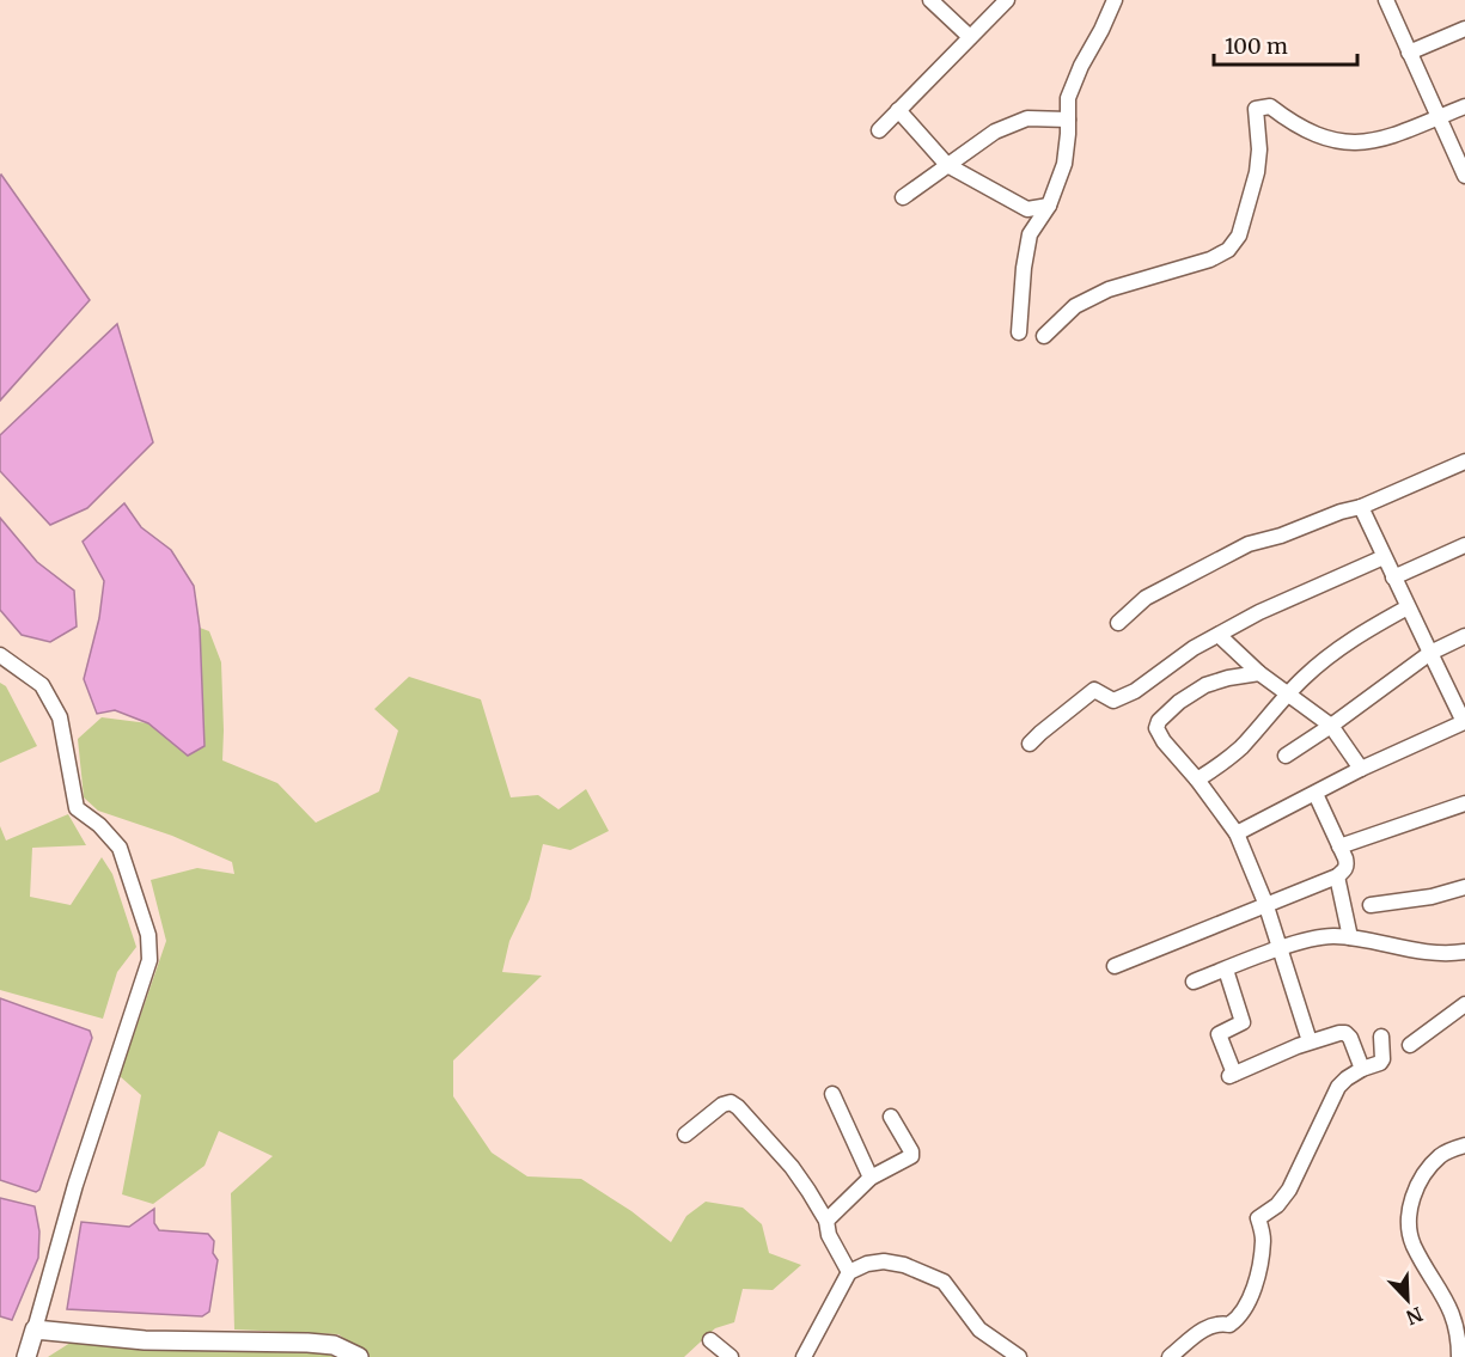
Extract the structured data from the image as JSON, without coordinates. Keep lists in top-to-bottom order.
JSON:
{
  "scale_bar": "100 m",
  "north": "bottom right"
}
